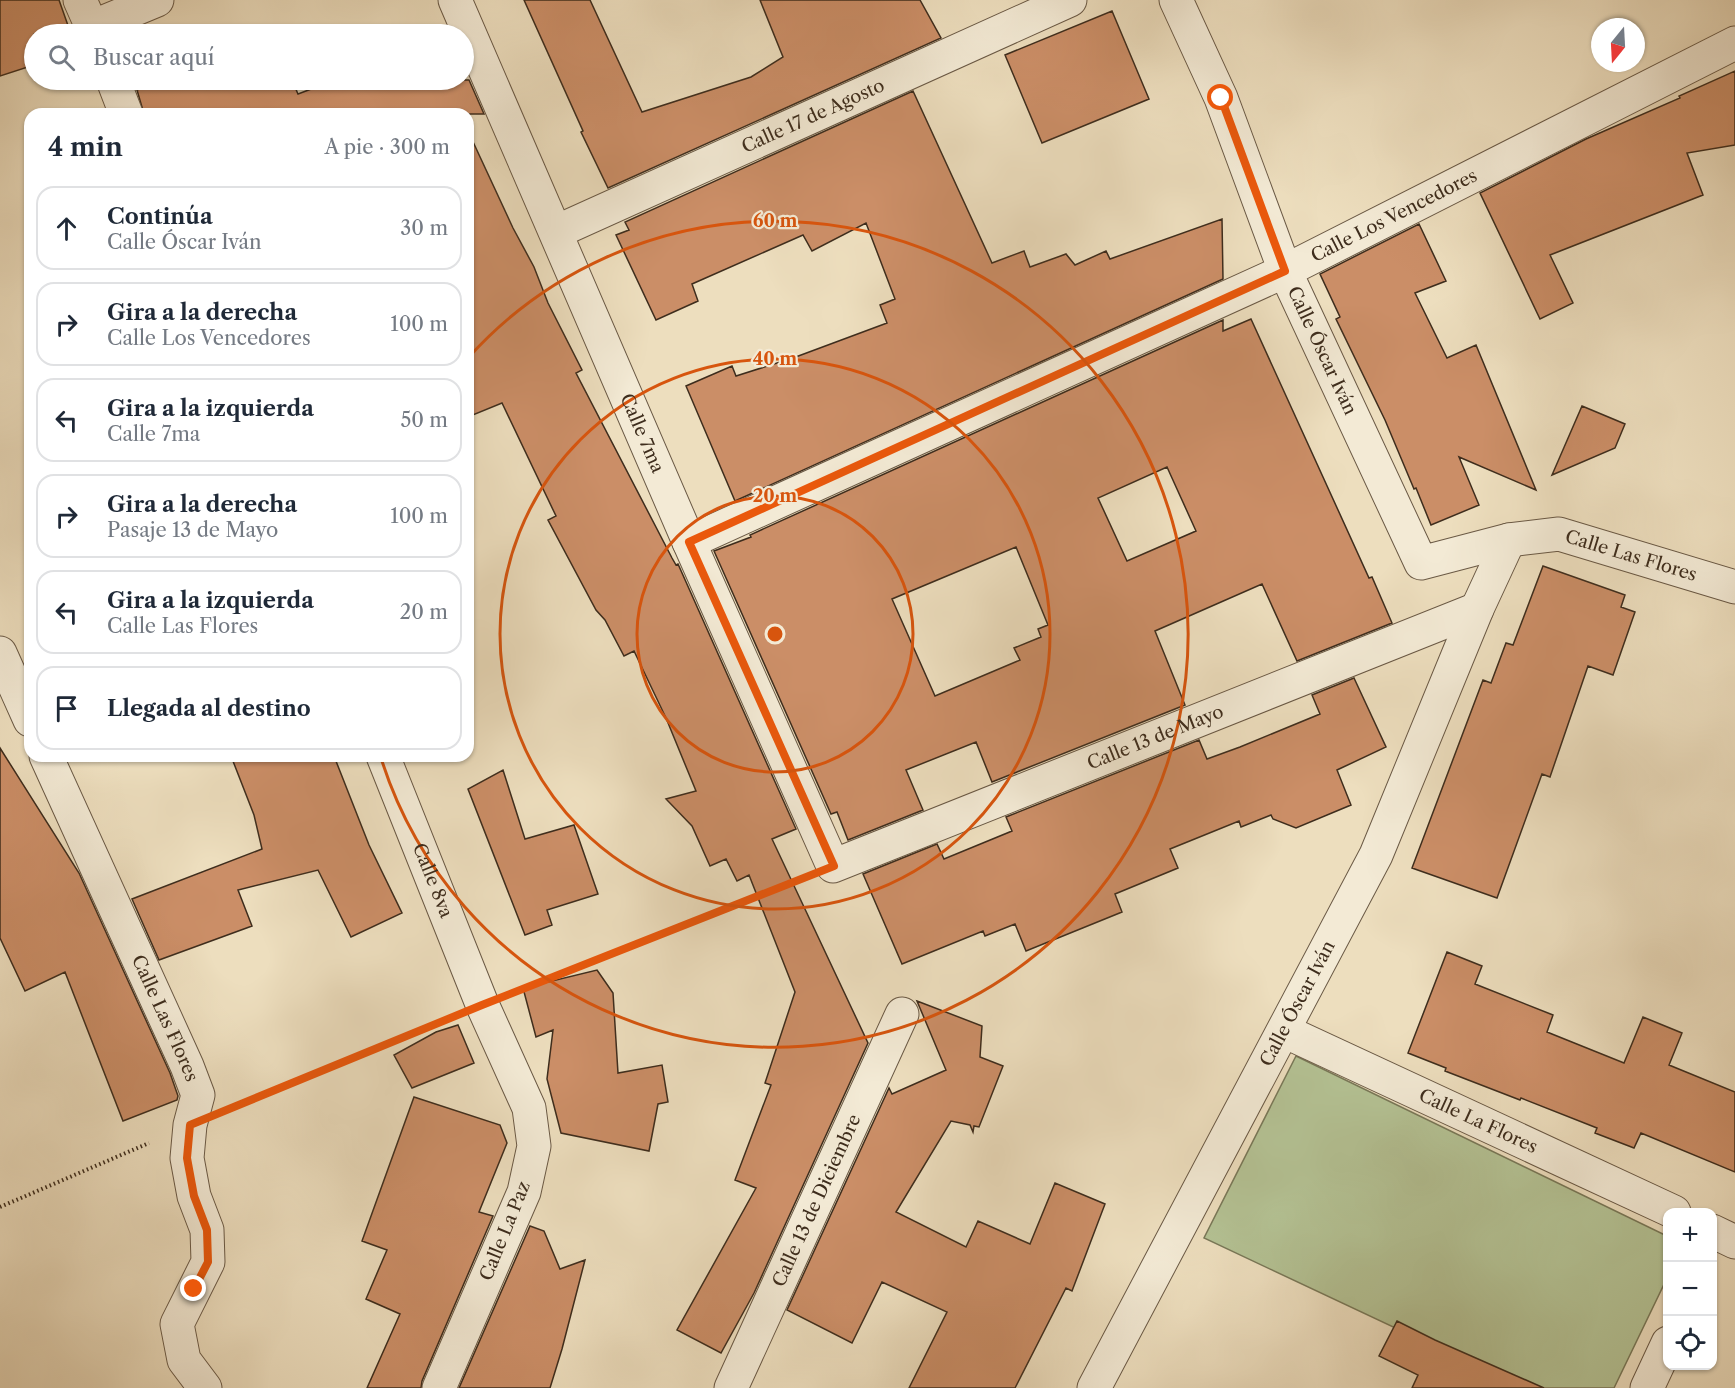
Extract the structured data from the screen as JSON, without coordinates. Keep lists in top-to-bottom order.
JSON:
{
  "streets": {
    "street": [
      "Calle 17 de Agosto",
      "Calle Los Vencedores",
      "Calle Óscar Iván",
      "Calle 7ma",
      "Calle Las Flores",
      "Calle 13 de Mayo",
      "Calle 8va",
      "Calle La Flores",
      "Calle 13 de Diciembre",
      "Calle La Paz"
    ]
  },
  "crossings": [
    ["Calle 17 de Agosto", "Calle 7ma"],
    ["Calle Los Vencedores", "Calle Óscar Iván"],
    ["Calle Los Vencedores", "Calle 7ma"],
    ["Calle Óscar Iván", "Calle Las Flores"],
    ["Calle Óscar Iván", "Calle 13 de Mayo"],
    ["Calle Óscar Iván", "Calle La Flores"],
    ["Calle 7ma", "Calle 13 de Mayo"],
    ["Calle 8va", "Calle La Paz"]
  ],
  "north": "bottom",
  "page": {
    "search": "Buscar aquí",
    "heading": ["4 min", "A pie · 300 m"],
    "list": [
      ["Continúa", "Calle Óscar Iván", "30 m"],
      ["Gira a la derecha", "Calle Los Vencedores", "100 m"],
      ["Gira a la izquierda", "Calle 7ma", "50 m"],
      ["Gira a la derecha", "Pasaje 13 de Mayo", "100 m"],
      ["Gira a la izquierda", "Calle Las Flores", "20 m"],
      "Llegada al destino"
    ],
    "map_buttons": ["+", "−"]
  },
  "rings": ["60 m", "40 m", "20 m"]
}
